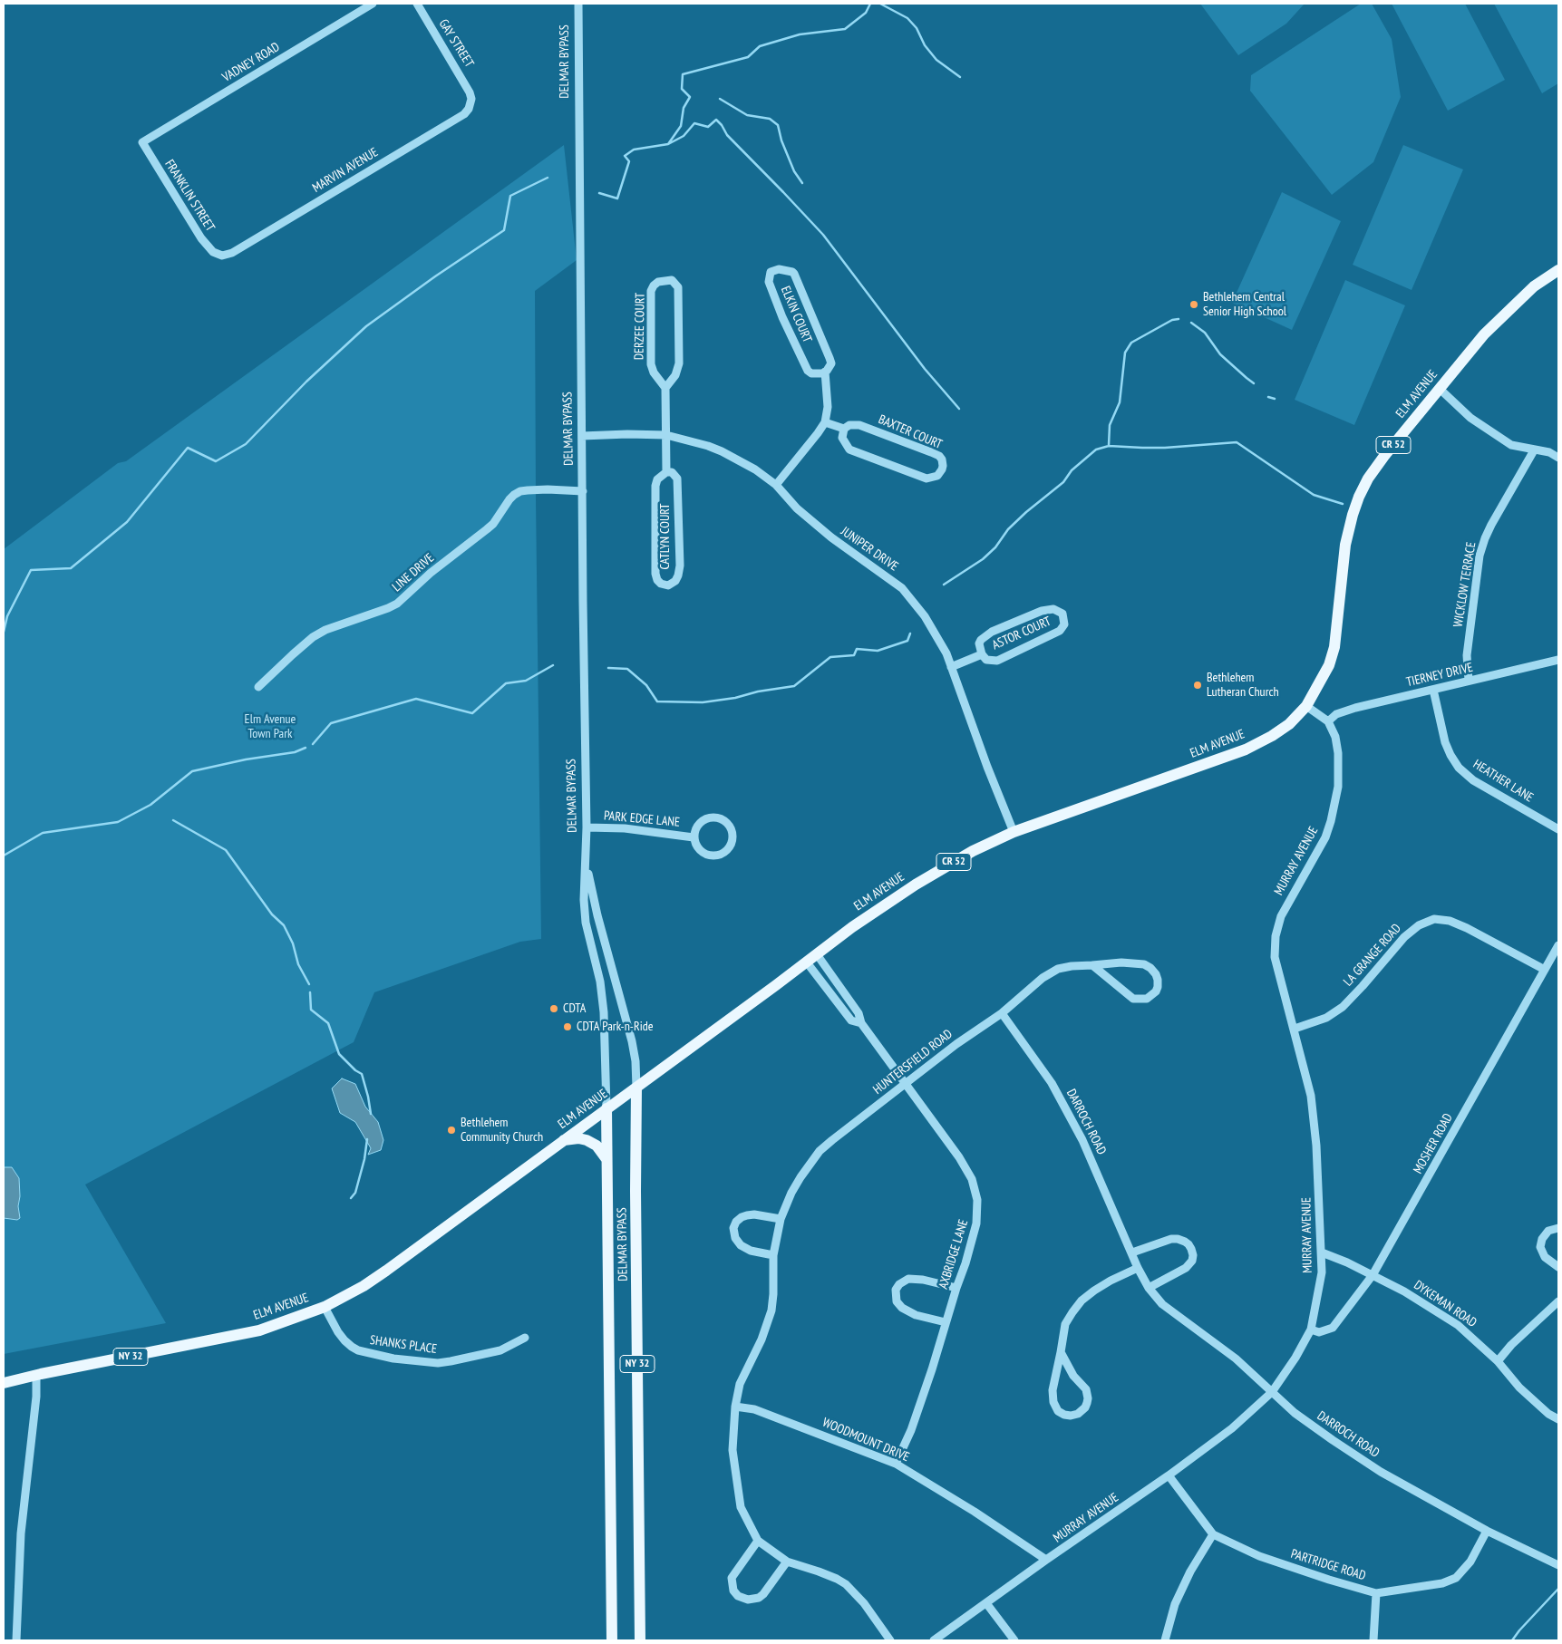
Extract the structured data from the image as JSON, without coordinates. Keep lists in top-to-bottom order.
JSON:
{
  "streets": {
    "main road": [
      "DELMAR BYPASS",
      "ELM AVENUE",
      "CR 52",
      "NY 32"
    ],
    "street": [
      "GAY STREET",
      "VADNEY ROAD",
      "MARVIN AVENUE",
      "FRANKLIN STREET",
      "ELKIN COURT",
      "DERZEE COURT",
      "BAXTER COURT",
      "CATLYN COURT",
      "JUNIPER DRIVE",
      "LINE DRIVE",
      "WICKLOW TERRACE",
      "ASTOR COURT",
      "TIERNEY DRIVE",
      "HEATHER LANE",
      "PARK EDGE LANE",
      "MURRAY AVENUE",
      "LA GRANGE ROAD",
      "HUNTERSFIELD ROAD",
      "DARROCH ROAD",
      "MOSHER ROAD",
      "AXBRIDGE LANE",
      "DYKEMAN ROAD",
      "SHANKS PLACE",
      "WOODMOUNT DRIVE",
      "PARTRIDGE ROAD"
    ]
  },
  "crossings": [
    ["GAY STREET", "MARVIN AVENUE"],
    ["DELMAR BYPASS", "ELM AVENUE"],
    ["DELMAR BYPASS", "JUNIPER DRIVE"],
    ["DELMAR BYPASS", "LINE DRIVE"],
    ["DELMAR BYPASS", "PARK EDGE LANE"],
    ["VADNEY ROAD", "FRANKLIN STREET"],
    ["MARVIN AVENUE", "FRANKLIN STREET"],
    ["ELKIN COURT", "BAXTER COURT"],
    ["ELM AVENUE", "JUNIPER DRIVE"],
    ["ELM AVENUE", "AXBRIDGE LANE"],
    ["ELM AVENUE", "SHANKS PLACE"],
    ["JUNIPER DRIVE", "ASTOR COURT"],
    ["WICKLOW TERRACE", "TIERNEY DRIVE"],
    ["TIERNEY DRIVE", "HEATHER LANE"],
    ["TIERNEY DRIVE", "MURRAY AVENUE"],
    ["MURRAY AVENUE", "LA GRANGE ROAD"],
    ["MURRAY AVENUE", "DARROCH ROAD"],
    ["MURRAY AVENUE", "MOSHER ROAD"],
    ["MURRAY AVENUE", "DYKEMAN ROAD"],
    ["MURRAY AVENUE", "WOODMOUNT DRIVE"],
    ["MURRAY AVENUE", "PARTRIDGE ROAD"],
    ["LA GRANGE ROAD", "MOSHER ROAD"],
    ["HUNTERSFIELD ROAD", "DARROCH ROAD"],
    ["HUNTERSFIELD ROAD", "AXBRIDGE LANE"],
    ["HUNTERSFIELD ROAD", "WOODMOUNT DRIVE"],
    ["DARROCH ROAD", "PARTRIDGE ROAD"],
    ["MOSHER ROAD", "DYKEMAN ROAD"],
    ["AXBRIDGE LANE", "WOODMOUNT DRIVE"]
  ],
  "parks": ["Elm Avenue Town Park"],
  "places": [
    "Bethlehem Central Senior High School",
    "Bethlehem Lutheran Church",
    "CDTA",
    "CDTA Park-n-Ride",
    "Bethlehem Community Church"
  ]
}
